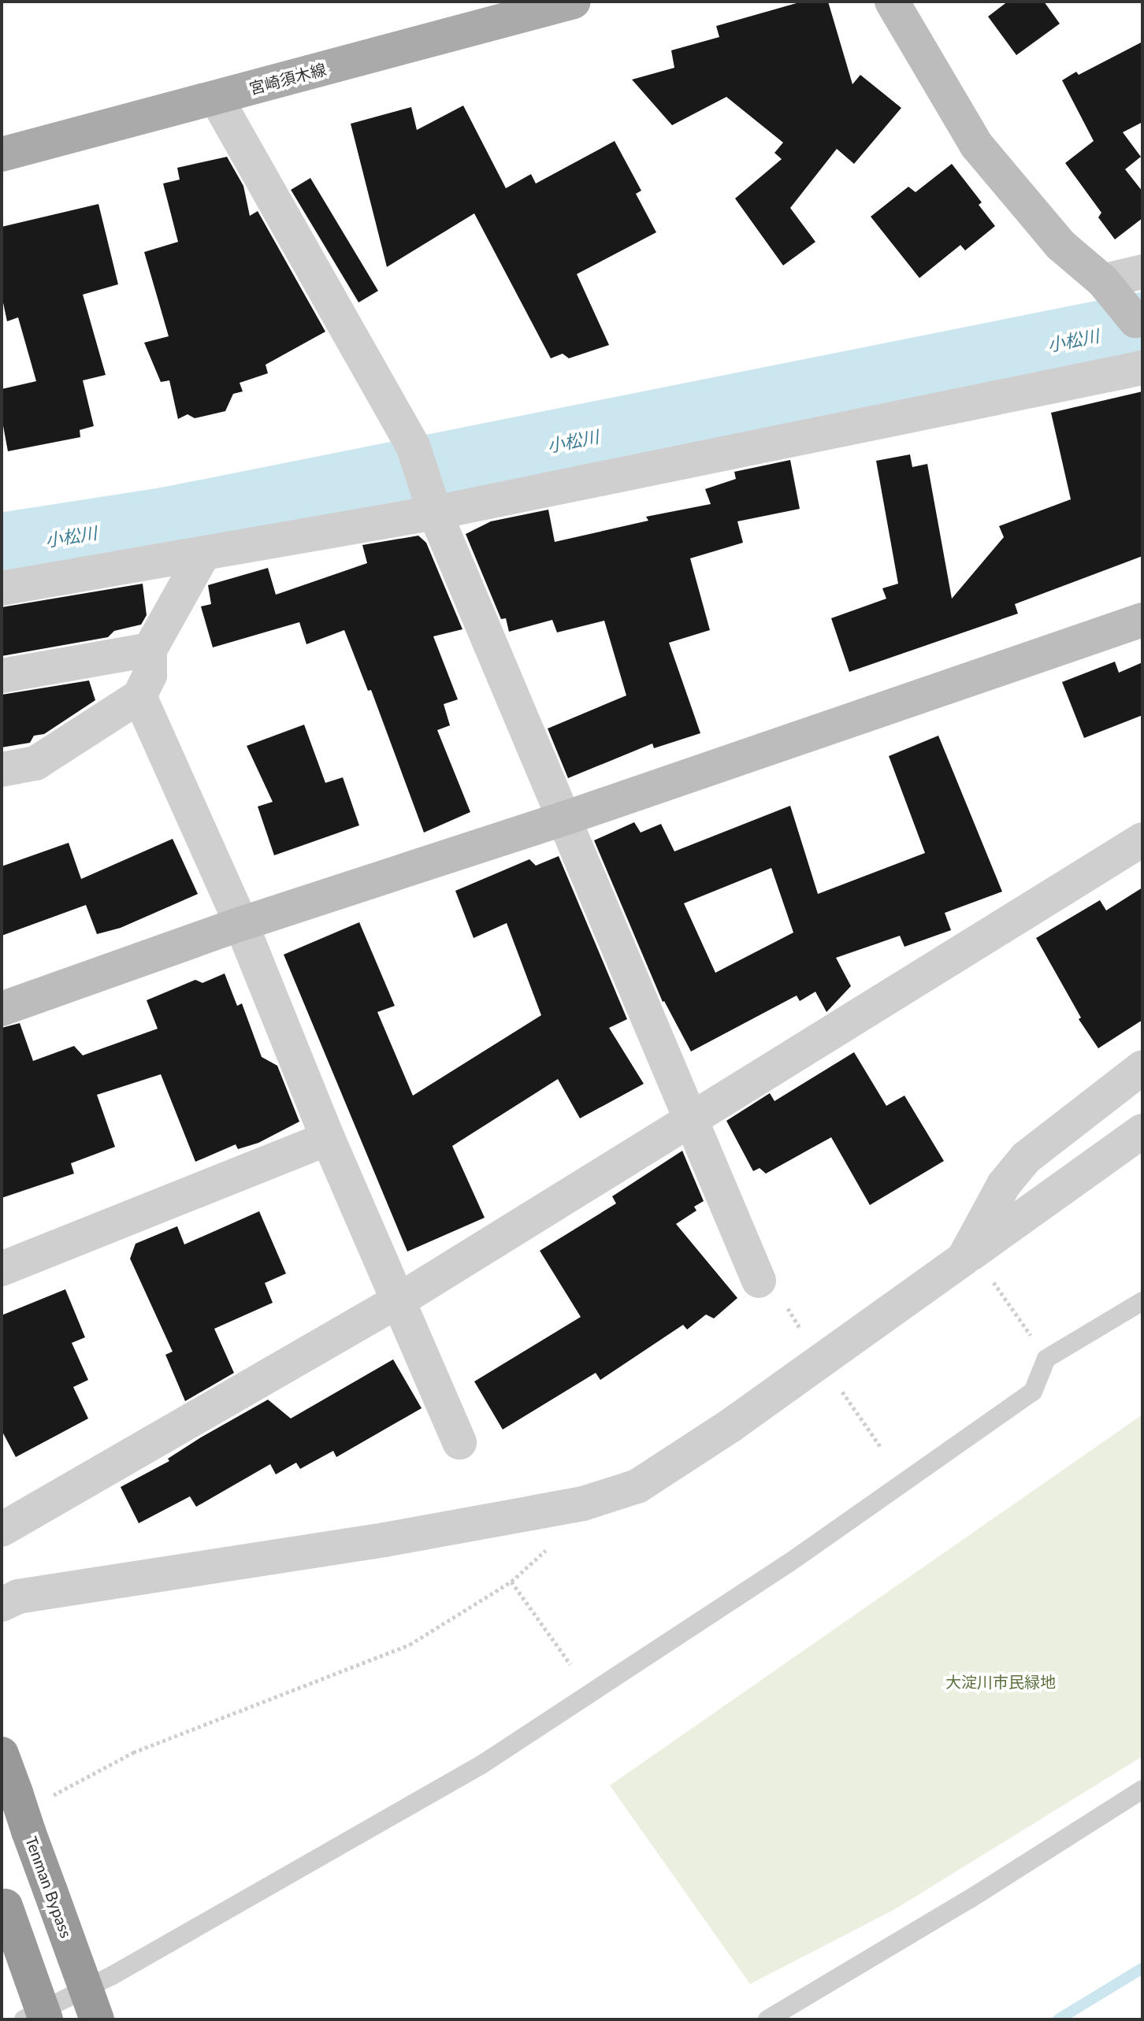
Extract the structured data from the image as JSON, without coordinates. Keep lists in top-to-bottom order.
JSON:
{
  "streets": {
    "highway": ["Tenman Bypass"],
    "main road": ["宮崎須木線"]
  },
  "water": ["小松川"],
  "parks": ["大淀川市民緑地"]
}
